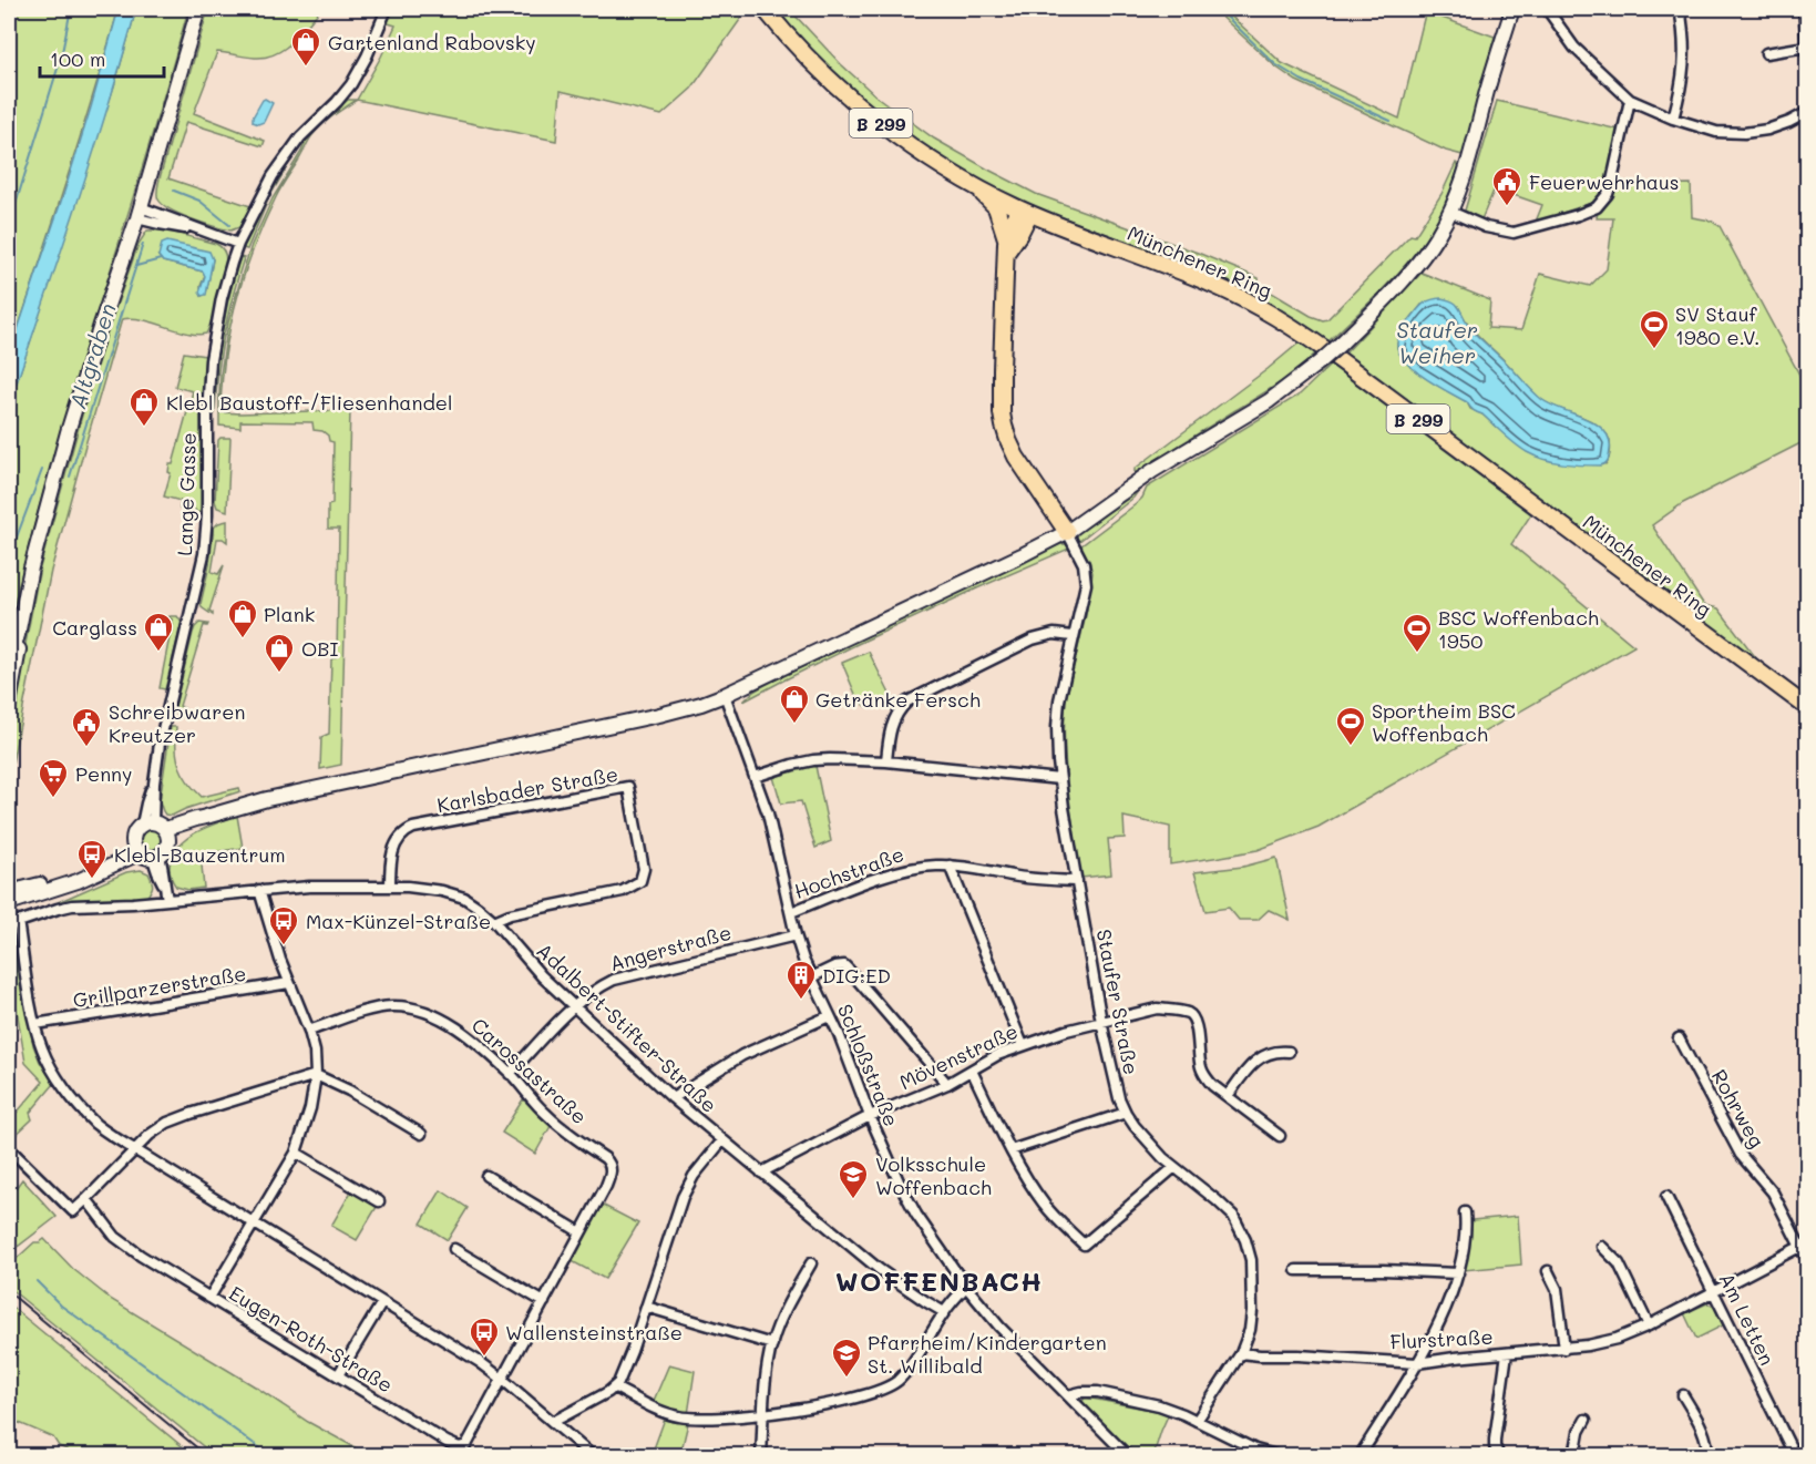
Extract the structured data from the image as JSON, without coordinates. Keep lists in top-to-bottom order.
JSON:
{
  "streets": {
    "main road": ["B 299", "Münchener Ring"],
    "street": [
      "Lange Gasse",
      "Karlsbader Straße",
      "Hochstraße",
      "Angerstraße",
      "Grillparzerstraße",
      "Staufer Straße",
      "Adalbert-Stifter-Straße",
      "Mövenstraße",
      "Schloßstraße",
      "Carossastraße",
      "Rohrweg",
      "Am Letten",
      "Eugen-Roth-Straße",
      "Flurstraße"
    ]
  },
  "crossings": [
    ["Karlsbader Straße", "Adalbert-Stifter-Straße"],
    ["Hochstraße", "Staufer Straße"],
    ["Hochstraße", "Schloßstraße"],
    ["Angerstraße", "Adalbert-Stifter-Straße"],
    ["Angerstraße", "Schloßstraße"],
    ["Angerstraße", "Carossastraße"],
    ["Staufer Straße", "Mövenstraße"],
    ["Staufer Straße", "Flurstraße"],
    ["Adalbert-Stifter-Straße", "Mövenstraße"],
    ["Mövenstraße", "Schloßstraße"],
    ["Carossastraße", "Eugen-Roth-Straße"],
    ["Rohrweg", "Flurstraße"],
    ["Am Letten", "Flurstraße"]
  ],
  "districts": ["WOFFENBACH"],
  "water": ["Staufer Weiher", "Altgraben"],
  "places": {
    "shop": [
      "Gartenland Rabovsky",
      "Klebl Baustoff-/Fliesenhandel",
      "Plank",
      "Carglass",
      "OBI",
      "Getränke Fersch"
    ],
    "public building": ["Feuerwehrhaus", "Schreibwaren Kreutzer"],
    "sports": ["SV Stauf 1980 e.V.", "BSC Woffenbach 1950", "Sportheim BSC Woffenbach"],
    "supermarket": ["Penny"],
    "bus stop": ["Klebl-Bauzentrum", "Max-Künzel-Straße", "Wallensteinstraße"],
    "building": ["DIG:ED"],
    "school or university": ["Volksschule Woffenbach", "Pfarrheim/Kindergarten St. Willibald"]
  },
  "scale_bar": "100 m"
}
